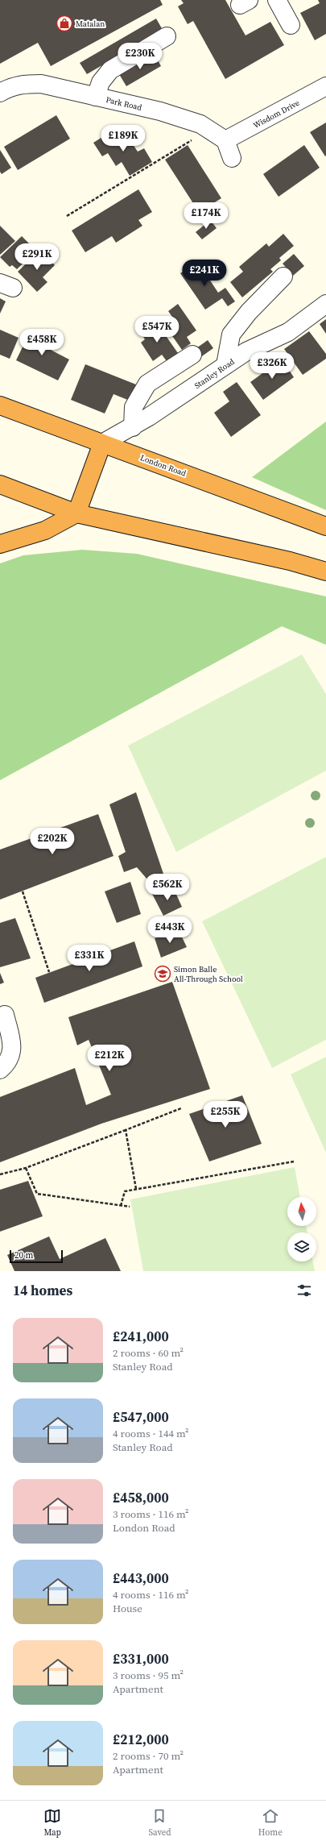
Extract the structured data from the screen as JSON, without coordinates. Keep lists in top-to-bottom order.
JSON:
{
  "streets": {
    "highway": ["London Road"],
    "street": ["Park Road", "Wisdom Drive", "Stanley Road"]
  },
  "crossings": [
    ["Park Road", "Wisdom Drive"],
    ["Stanley Road", "London Road"]
  ],
  "places": {
    "shop": ["Matalan"],
    "school or university": ["Simon Balle All-Through School"]
  },
  "scale_bar": "20 m",
  "north": "top",
  "page": {
    "price": [
      "£230K",
      "£189K",
      "£174K",
      "£291K",
      "£241K",
      "£547K",
      "£458K",
      "£326K",
      "£202K",
      "£562K",
      "£443K",
      "£331K",
      "£212K",
      "£255K"
    ],
    "scale": "20 m",
    "heading": "14 homes",
    "list": [
      {
        "name": "£241,000",
        "note": "2 rooms · 60 m² · Stanley Road"
      },
      {
        "name": "£547,000",
        "note": "4 rooms · 144 m² · Stanley Road"
      },
      {
        "name": "£458,000",
        "note": "3 rooms · 116 m² · London Road"
      },
      {
        "name": "£443,000",
        "note": "4 rooms · 116 m² · House"
      },
      {
        "name": "£331,000",
        "note": "3 rooms · 95 m² · Apartment"
      },
      {
        "name": "£212,000",
        "note": "2 rooms · 70 m² · Apartment"
      }
    ],
    "tabs": ["Map", "Saved", "Home"]
  }
}
